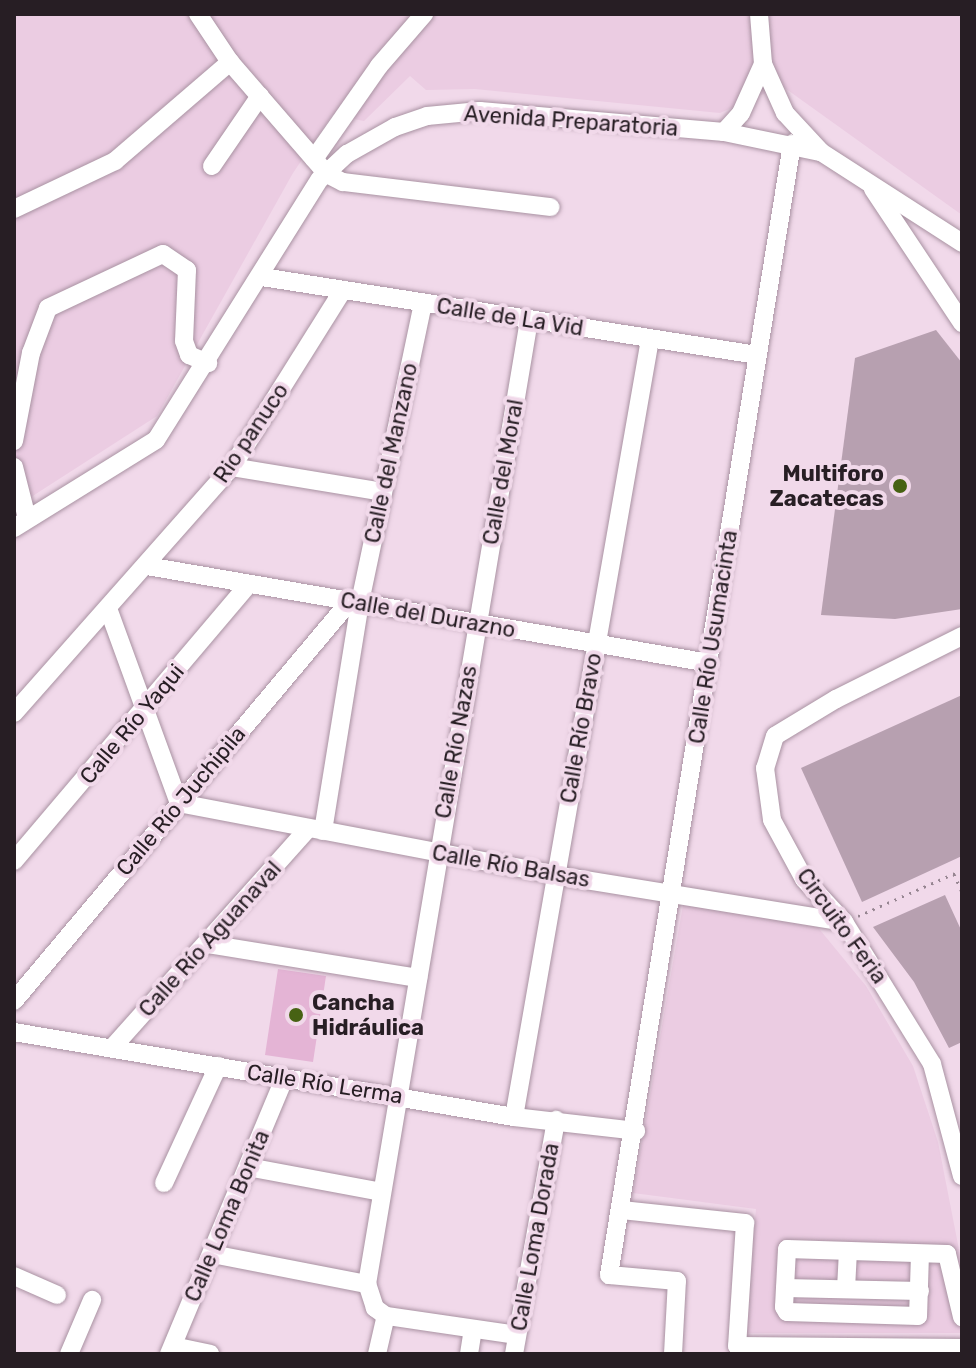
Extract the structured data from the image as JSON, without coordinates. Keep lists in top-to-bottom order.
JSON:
{
  "streets": {
    "street": [
      "Avenida Preparatoria",
      "Calle de La Vid",
      "Rio panuco",
      "Calle del Manzano",
      "Calle del Moral",
      "Calle del Durazno",
      "Calle Río Usumacinta",
      "Calle Río Yaqui",
      "Calle Río Bravo",
      "Calle Río Nazas",
      "Calle Río Juchipila",
      "Calle Río Balsas",
      "Circuito Feria",
      "Calle Río Aguanaval",
      "Calle Río Lerma",
      "Calle Loma Bonita",
      "Calle Loma Dorada"
    ]
  },
  "crossings": [
    ["Avenida Preparatoria", "Calle de La Vid"],
    ["Avenida Preparatoria", "Calle Río Usumacinta"],
    ["Calle de La Vid", "Rio panuco"],
    ["Calle de La Vid", "Calle del Manzano"],
    ["Calle de La Vid", "Calle del Moral"],
    ["Calle de La Vid", "Calle Río Usumacinta"],
    ["Calle de La Vid", "Calle Río Bravo"],
    ["Rio panuco", "Calle del Durazno"],
    ["Calle del Manzano", "Calle del Durazno"],
    ["Calle del Manzano", "Calle Río Juchipila"],
    ["Calle del Moral", "Calle del Durazno"],
    ["Calle del Moral", "Calle Río Nazas"],
    ["Calle del Durazno", "Calle Río Usumacinta"],
    ["Calle del Durazno", "Calle Río Yaqui"],
    ["Calle del Durazno", "Calle Río Bravo"],
    ["Calle del Durazno", "Calle Río Nazas"],
    ["Calle del Durazno", "Calle Río Juchipila"],
    ["Calle Río Usumacinta", "Calle Río Balsas"],
    ["Calle Río Usumacinta", "Calle Río Lerma"],
    ["Calle Río Bravo", "Calle Río Balsas"],
    ["Calle Río Bravo", "Calle Río Lerma"],
    ["Calle Río Nazas", "Calle Río Balsas"],
    ["Calle Río Nazas", "Calle Río Lerma"],
    ["Calle Río Juchipila", "Calle Río Balsas"],
    ["Calle Río Balsas", "Circuito Feria"],
    ["Calle Río Balsas", "Calle Río Aguanaval"],
    ["Calle Río Aguanaval", "Calle Río Lerma"],
    ["Calle Río Lerma", "Calle Loma Bonita"],
    ["Calle Río Lerma", "Calle Loma Dorada"]
  ],
  "places": ["Multiforo Zacatecas", "Cancha Hidráulica"]
}
